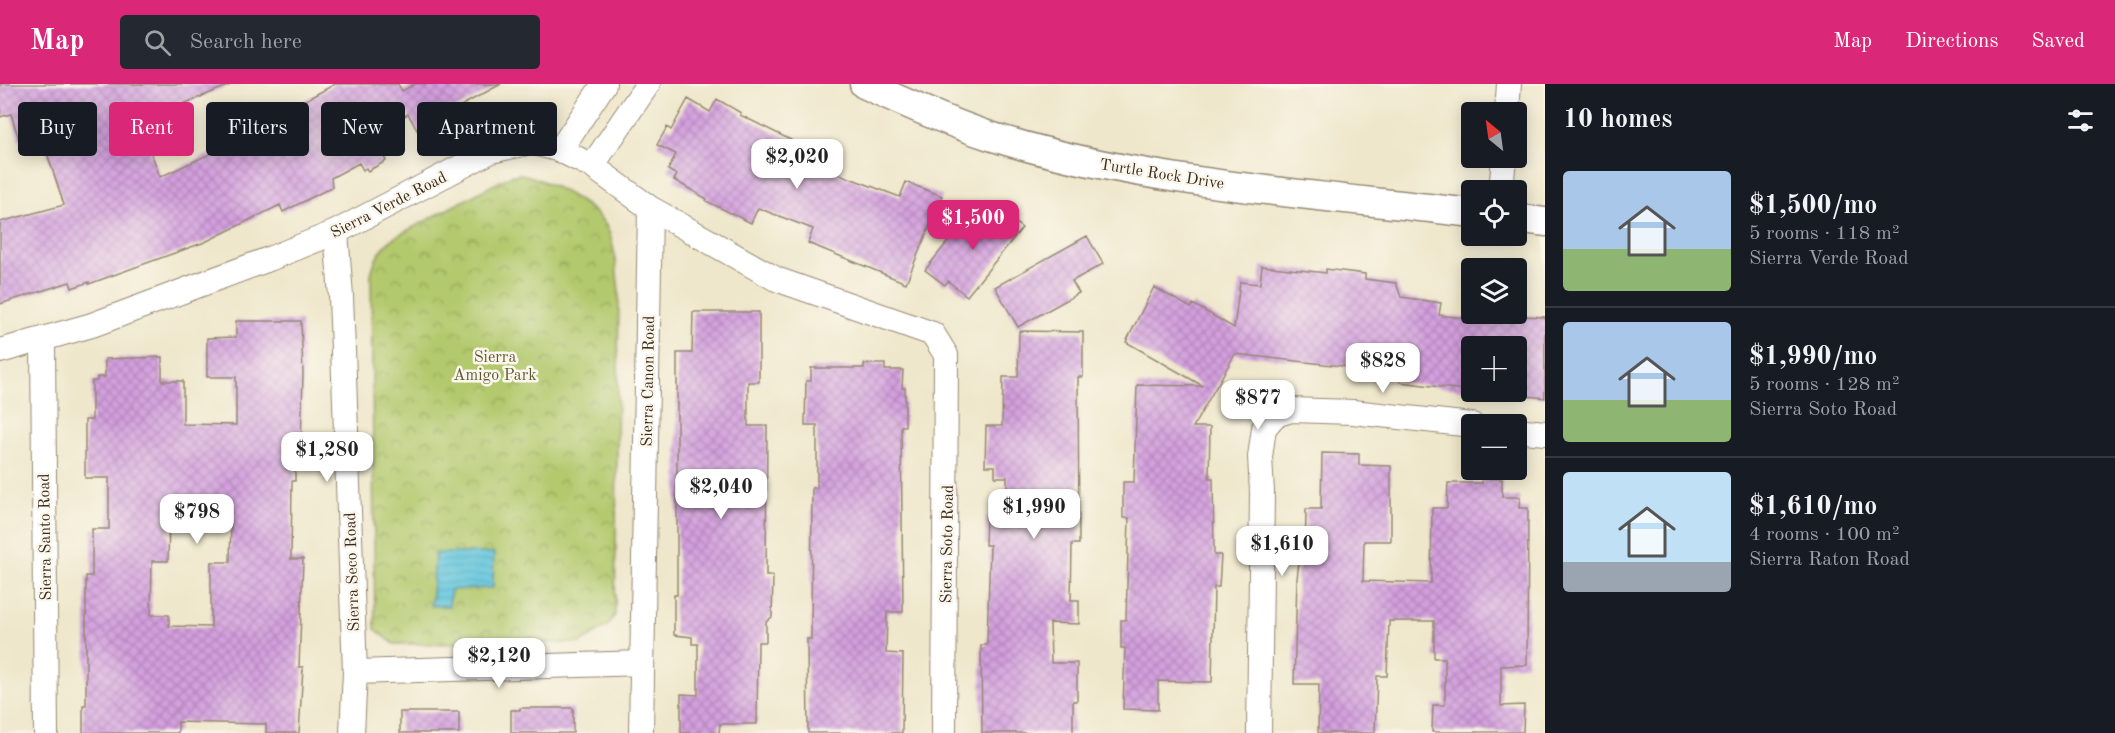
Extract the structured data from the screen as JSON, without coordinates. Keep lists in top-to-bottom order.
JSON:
{
  "streets": {
    "street": [
      "Turtle Rock Drive",
      "Sierra Verde Road",
      "Sierra Canon Road",
      "Sierra Santo Road",
      "Sierra Soto Road",
      "Sierra Seco Road"
    ]
  },
  "crossings": [
    ["Sierra Verde Road", "Sierra Canon Road"],
    ["Sierra Verde Road", "Sierra Santo Road"],
    ["Sierra Verde Road", "Sierra Soto Road"],
    ["Sierra Verde Road", "Sierra Seco Road"]
  ],
  "parks": ["Sierra Amigo Park"],
  "north": "top left",
  "page": {
    "header": "Map",
    "search": "Search here",
    "nav": ["Map", "Directions", "Saved"],
    "heading": "10 homes",
    "map_buttons": ["+", "−"],
    "chip": [
      "Buy",
      "Rent",
      "Filters",
      "New",
      "Apartment"
    ],
    "price": [
      "$2,020",
      "$1,500",
      "$828",
      "$877",
      "$1,280",
      "$2,040",
      "$1,990",
      "$798",
      "$1,610",
      "$2,120"
    ],
    "list": [
      {
        "name": "$1,500/mo",
        "note": "5 rooms · 118 m² · Sierra Verde Road"
      },
      {
        "name": "$1,990/mo",
        "note": "5 rooms · 128 m² · Sierra Soto Road"
      },
      {
        "name": "$1,610/mo",
        "note": "4 rooms · 100 m² · Sierra Raton Road"
      }
    ]
  }
}
